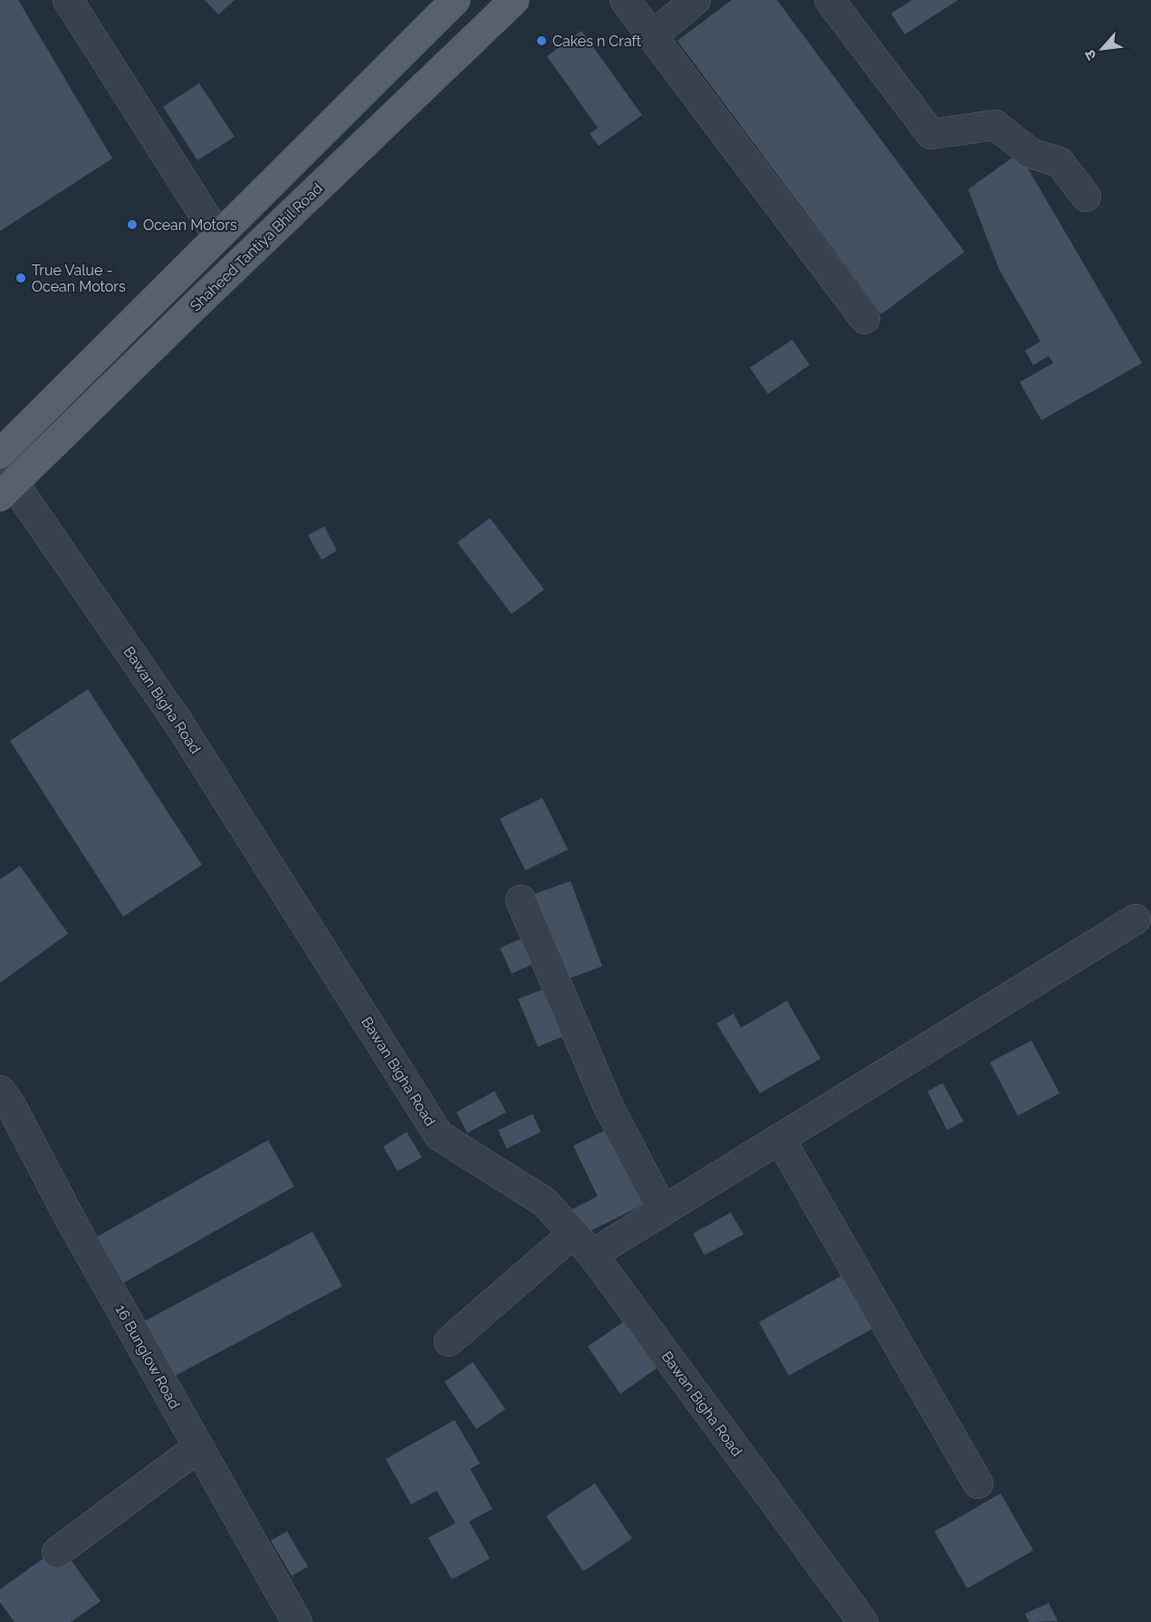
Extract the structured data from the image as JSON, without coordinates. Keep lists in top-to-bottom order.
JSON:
{
  "streets": {
    "main road": ["Shaheed Tantiya Bhil Road"],
    "street": ["Bawan Bigha Road", "16 Bunglow Road"]
  },
  "crossings": [
    ["Shaheed Tantiya Bhil Road", "Bawan Bigha Road"]
  ],
  "places": ["Cakes n Craft", "Ocean Motors", "True Value - Ocean Motors"],
  "north": "bottom left"
}
